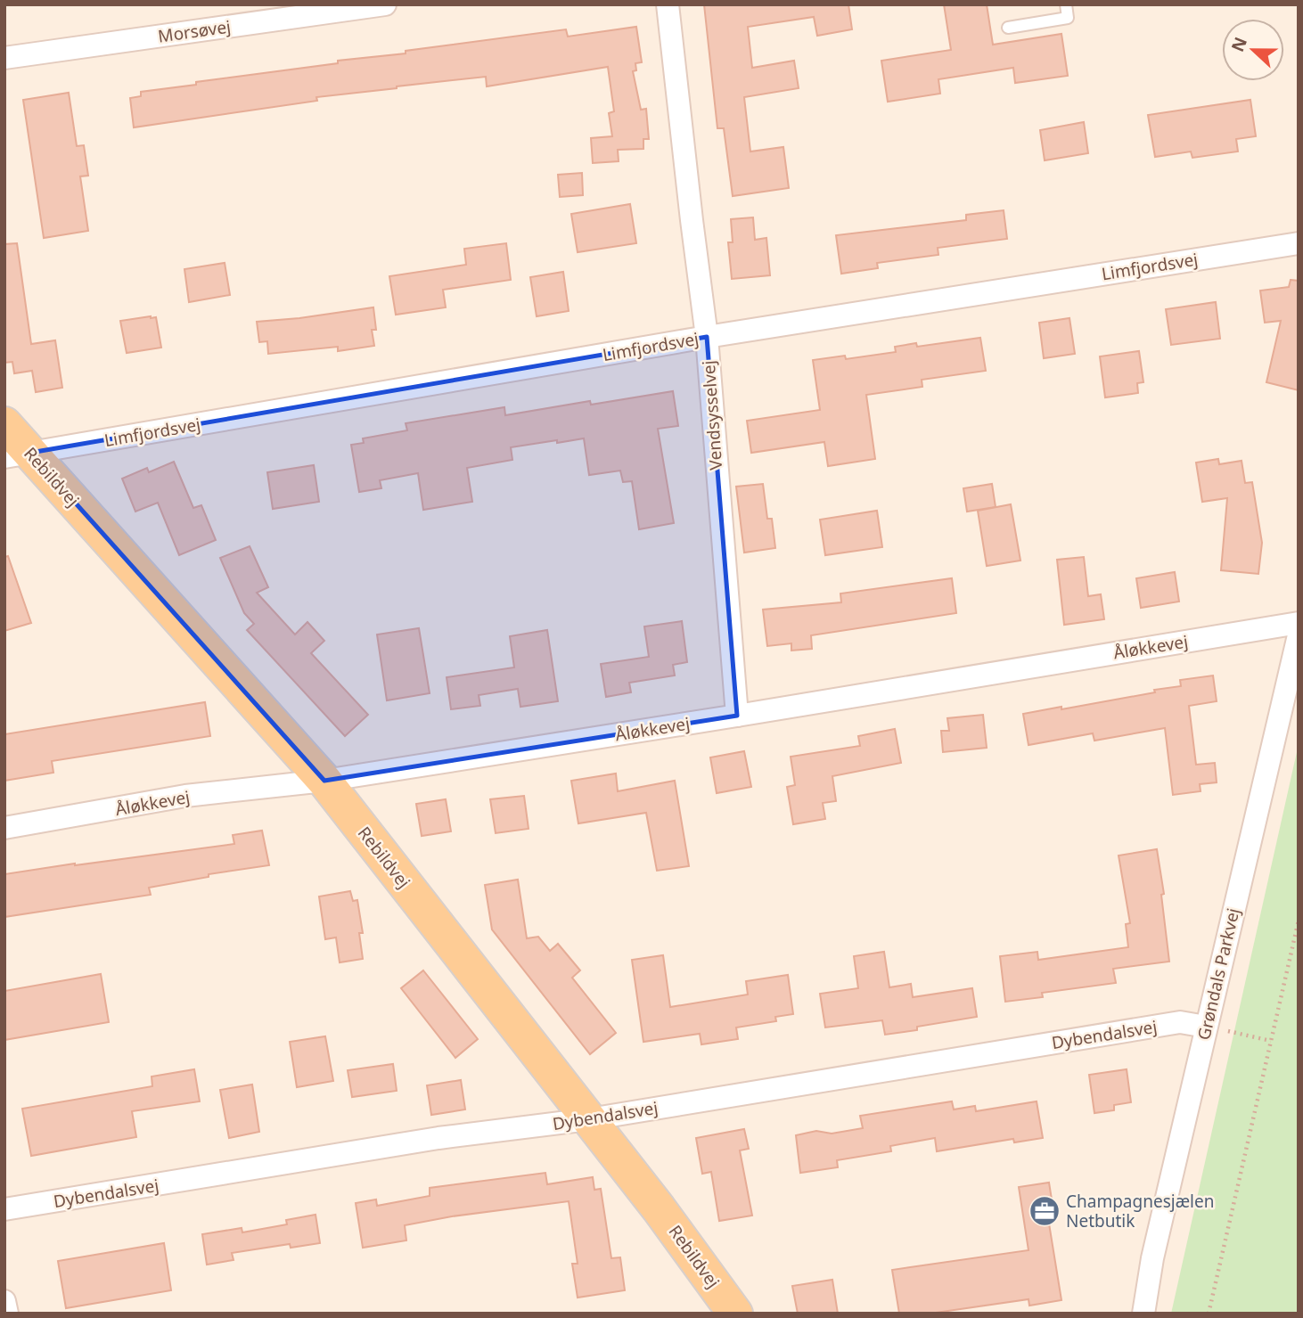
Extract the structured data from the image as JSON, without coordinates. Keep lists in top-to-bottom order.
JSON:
{
  "streets": {
    "main road": ["Rebildvej"],
    "street": [
      "Morsøvej",
      "Limfjordsvej",
      "Vendsysselvej",
      "Åløkkevej",
      "Grøndals Parkvej",
      "Dybendalsvej"
    ]
  },
  "crossings": [
    ["Limfjordsvej", "Vendsysselvej"],
    ["Limfjordsvej", "Rebildvej"],
    ["Vendsysselvej", "Åløkkevej"],
    ["Rebildvej", "Åløkkevej"],
    ["Rebildvej", "Dybendalsvej"],
    ["Grøndals Parkvej", "Dybendalsvej"]
  ],
  "places": {
    "office": ["Champagnesjælen Netbutik"]
  },
  "north": "left"
}
